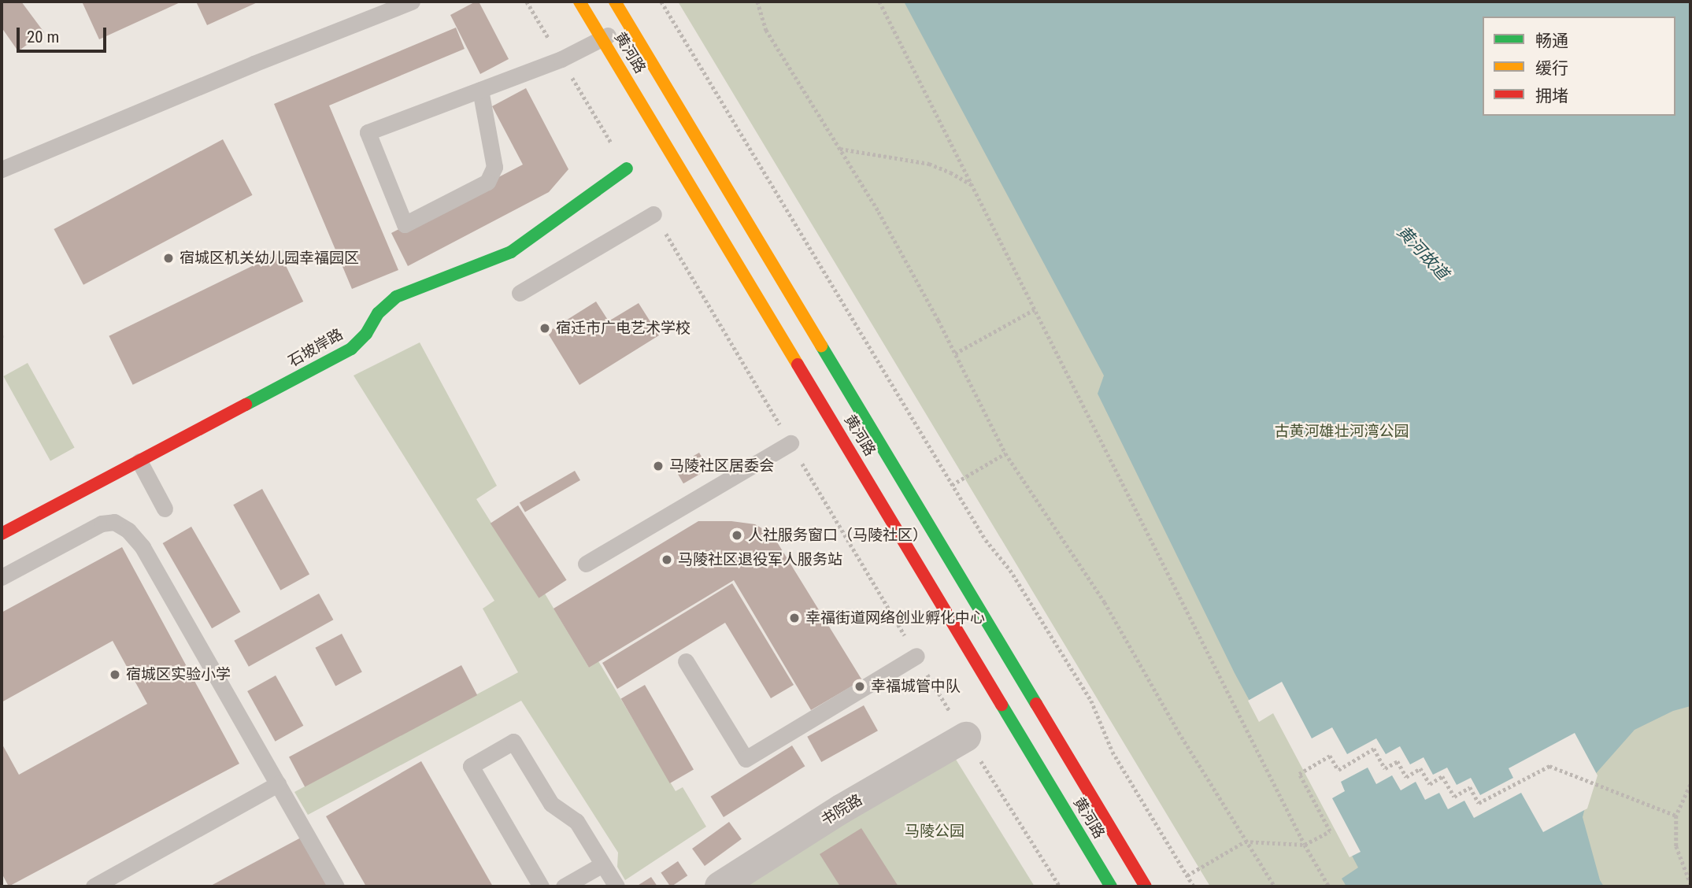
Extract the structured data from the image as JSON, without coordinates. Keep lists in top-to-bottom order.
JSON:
{
  "streets": {
    "main road": ["黄河路", "石坡岸路"],
    "street": ["书院路"]
  },
  "water": ["黄河故道"],
  "parks": ["古黄河雄壮河湾公园", "马陵公园"],
  "places": [
    "宿城区机关幼儿园幸福园区",
    "宿迁市广电艺术学校",
    "马陵社区居委会",
    "人社服务窗口（马陵社区）",
    "马陵社区退役军人服务站",
    "幸福街道网络创业孵化中心",
    "宿城区实验小学",
    "幸福城管中队"
  ],
  "legend": ["畅通", "缓行", "拥堵"],
  "scale_bar": "20 m"
}
